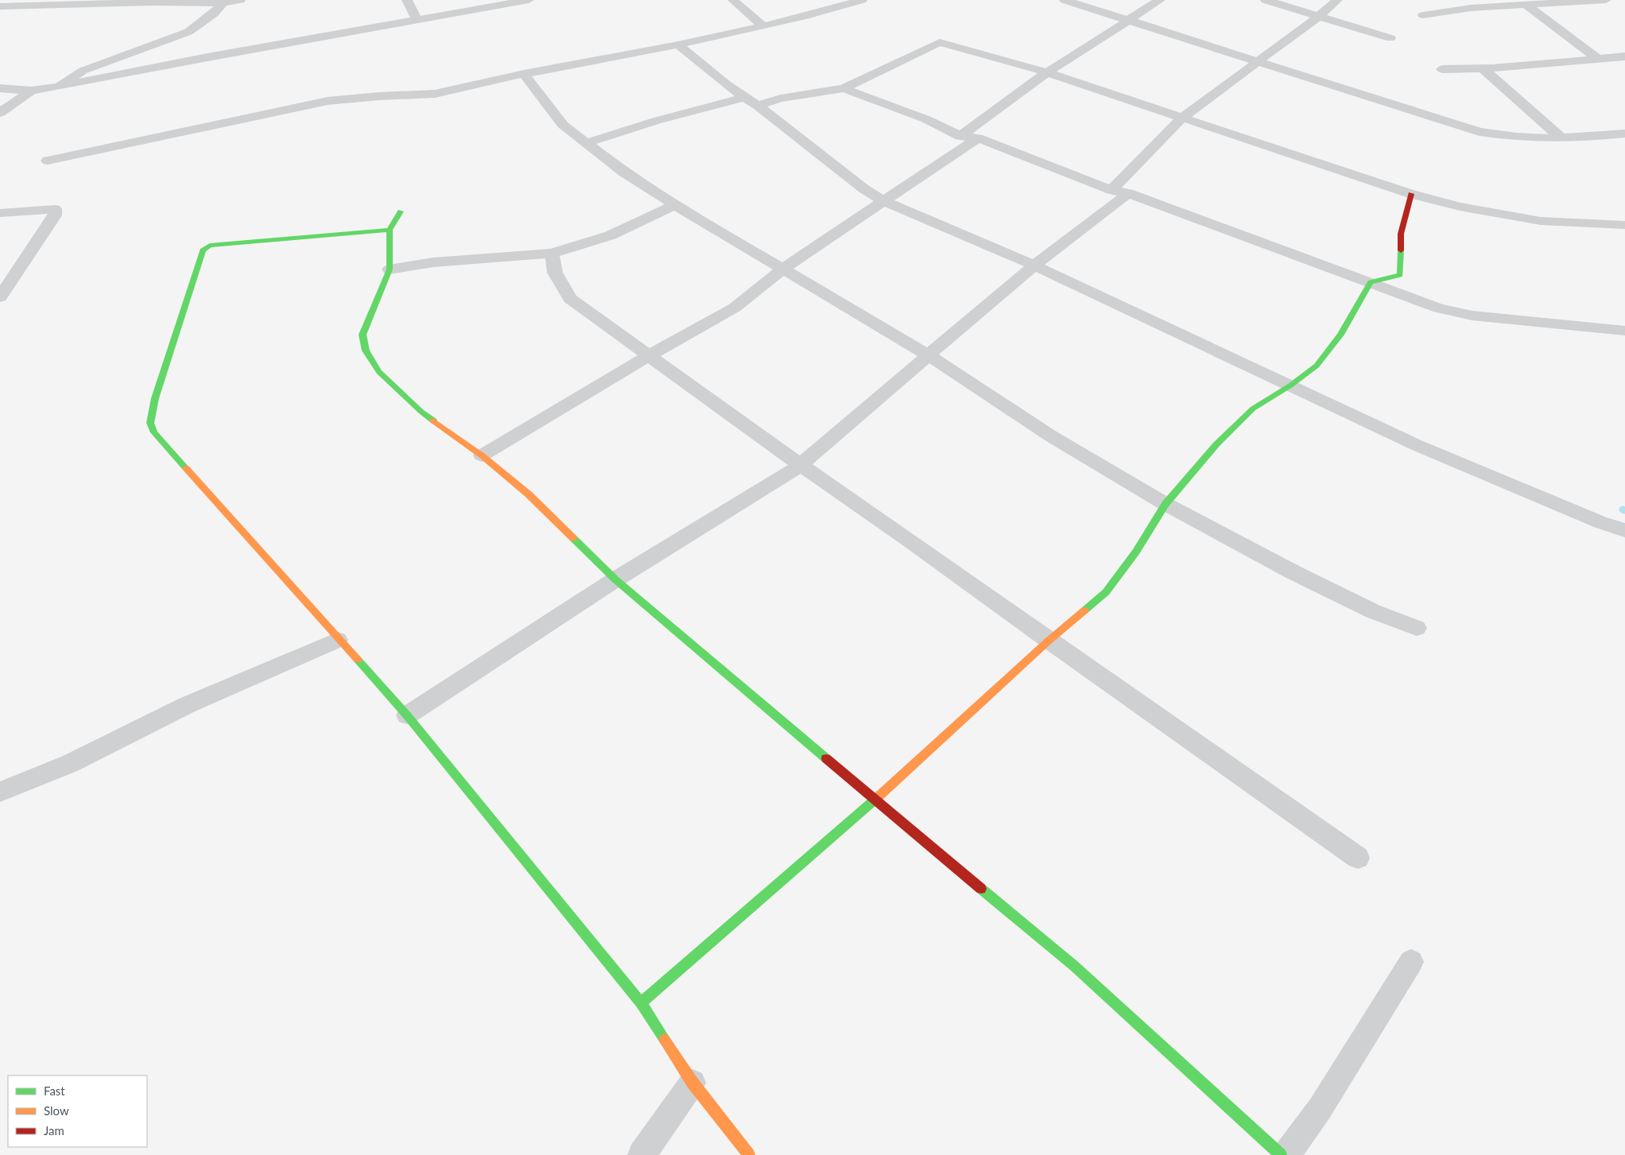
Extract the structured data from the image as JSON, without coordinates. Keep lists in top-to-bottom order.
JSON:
{
  "legend": ["Fast", "Slow", "Jam"]
}
